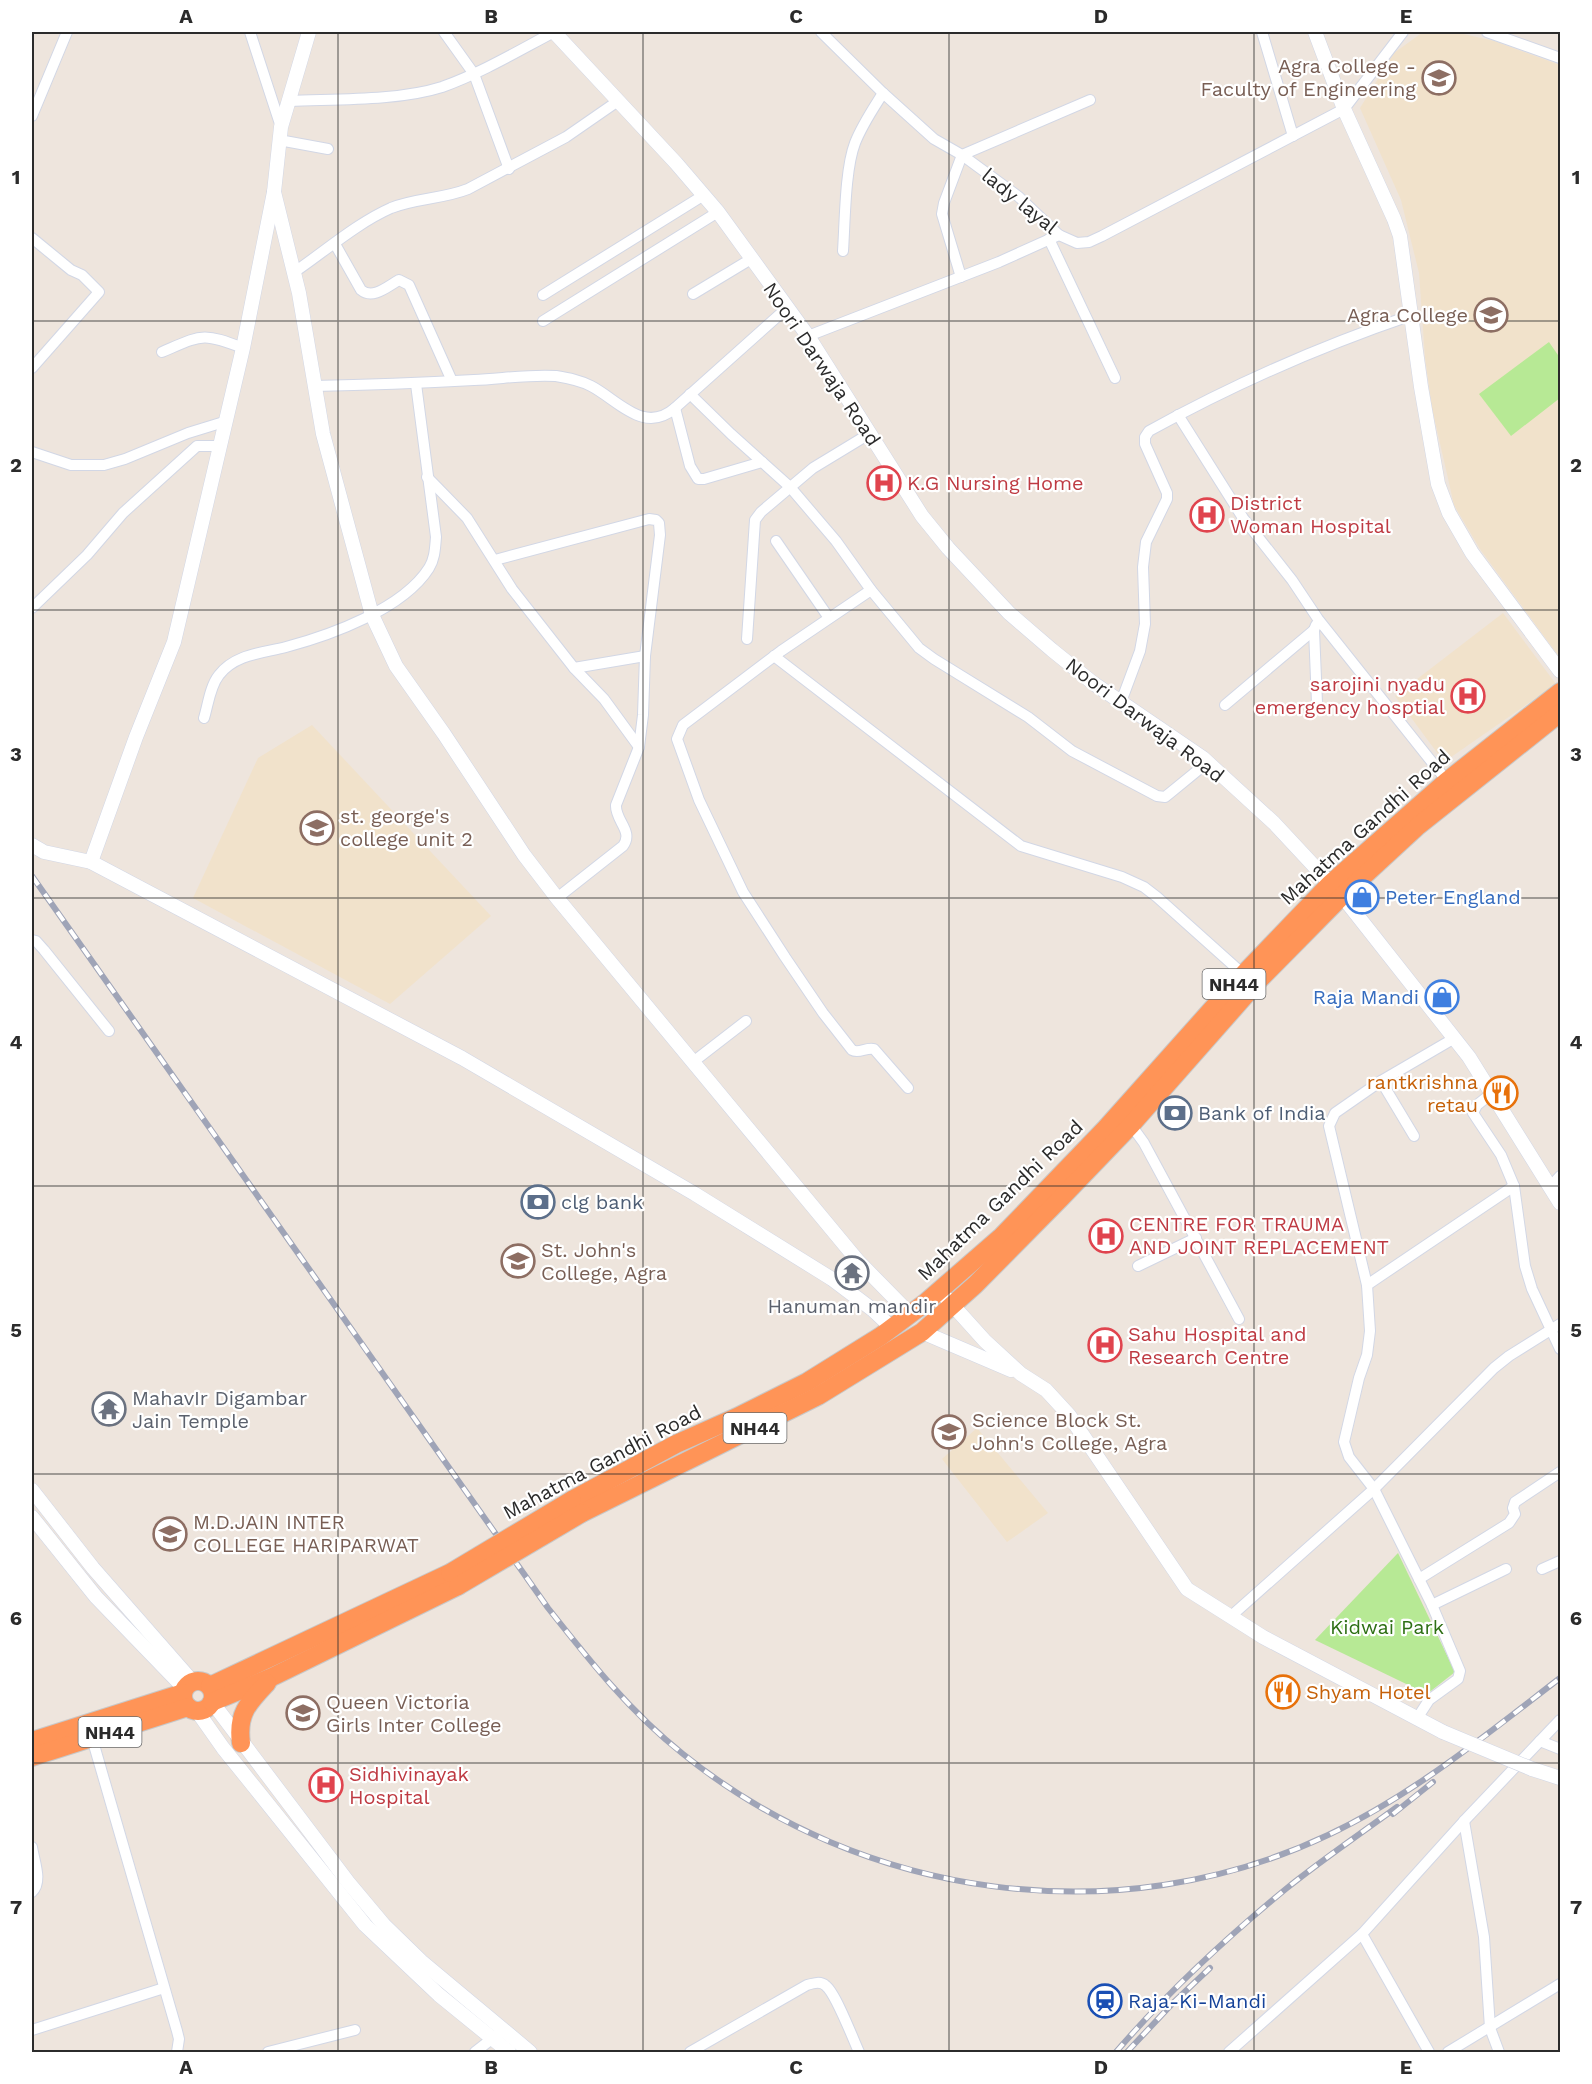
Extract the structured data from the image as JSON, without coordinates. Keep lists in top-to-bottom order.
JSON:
{
  "streets": {
    "highway": ["Mahatma Gandhi Road", "NH44"],
    "street": ["lady layal", "Noori Darwaja Road"]
  },
  "crossings": [
    ["Noori Darwaja Road", "Mahatma Gandhi Road"]
  ],
  "parks": ["Kidwai Park"],
  "places": {
    "school or university": [
      "Agra College - Faculty of Engineering",
      "Agra College",
      "st. george's college unit 2",
      "St. John's College, Agra",
      "Science Block St. John's College, Agra",
      "M.D.JAIN INTER COLLEGE HARIPARWAT",
      "Queen Victoria Girls Inter College"
    ],
    "hospital": [
      "K.G Nursing Home",
      "District Woman Hospital",
      "sarojini nyadu emergency hosptial",
      "CENTRE FOR TRAUMA AND JOINT REPLACEMENT",
      "Sahu Hospital and Research Centre",
      "Sidhivinayak Hospital"
    ],
    "shop": ["Peter England", "Raja Mandi"],
    "restaurant": ["rantkrishna retau", "Shyam Hotel"],
    "bank": ["Bank of India", "clg bank"],
    "temple": ["Hanuman mandir", "MahavIr Digambar Jain Temple"],
    "station": ["Raja-Ki-Mandi"]
  },
  "grid": {
    "columns": [
      "A",
      "B",
      "C",
      "D",
      "E"
    ],
    "rows": [
      "1",
      "2",
      "3",
      "4",
      "5",
      "6",
      "7"
    ]
  }
}
